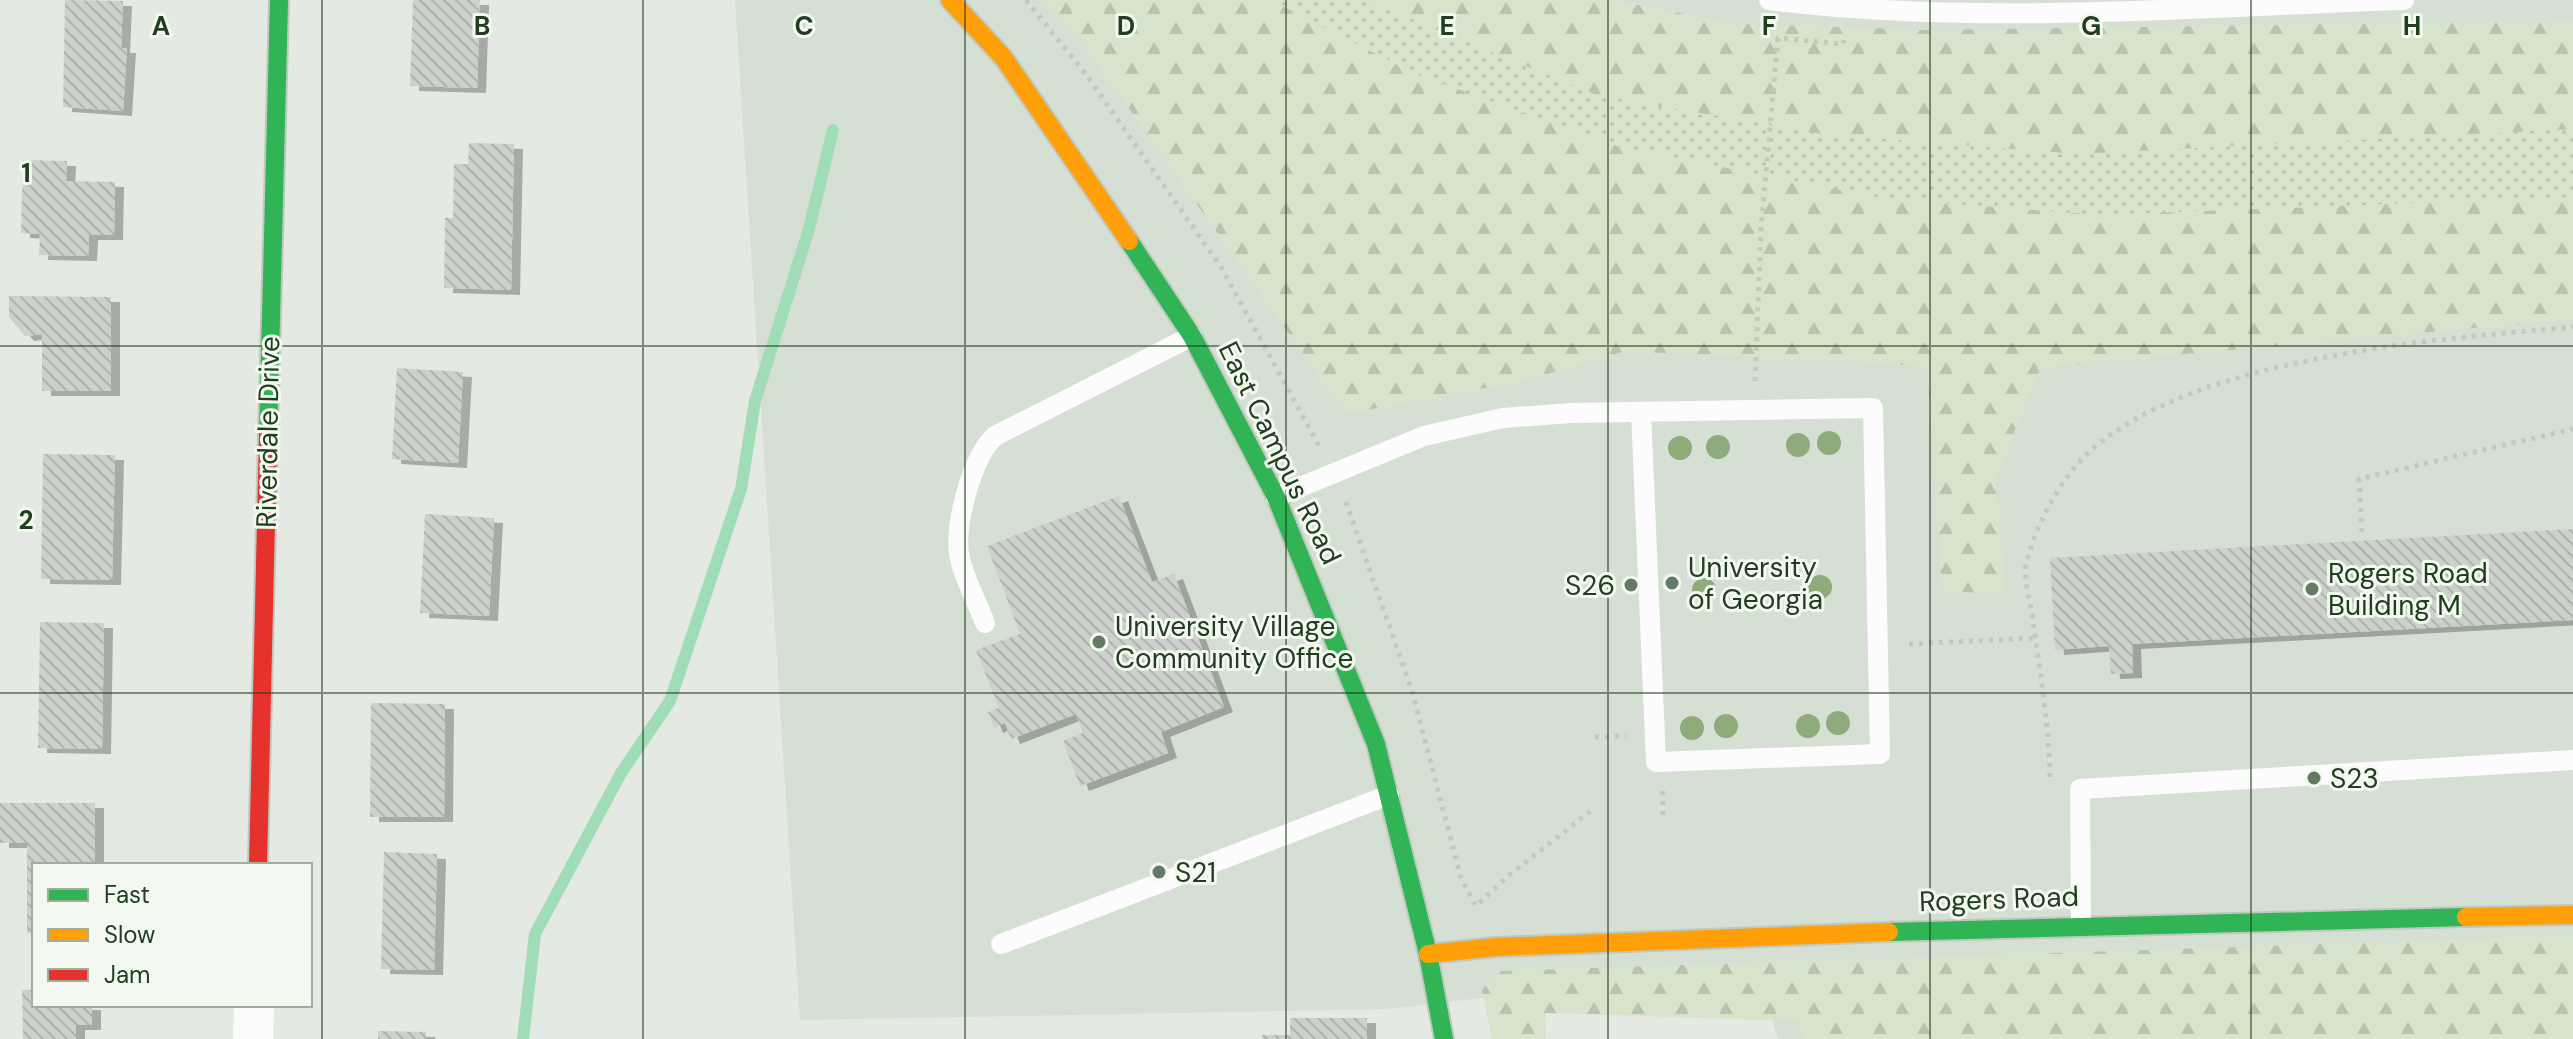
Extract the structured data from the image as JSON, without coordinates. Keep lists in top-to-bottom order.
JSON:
{
  "streets": {
    "street": ["Riverdale Drive", "East Campus Road", "Rogers Road"]
  },
  "crossings": [
    ["East Campus Road", "Rogers Road"]
  ],
  "places": [
    "University of Georgia",
    "S26",
    "Rogers Road Building M",
    "University Village Community Office",
    "S23",
    "S21"
  ],
  "legend": ["Fast", "Slow", "Jam"],
  "grid": {
    "columns": [
      "A",
      "B",
      "C",
      "D",
      "E",
      "F",
      "G",
      "H"
    ],
    "rows": ["1", "2"]
  }
}
